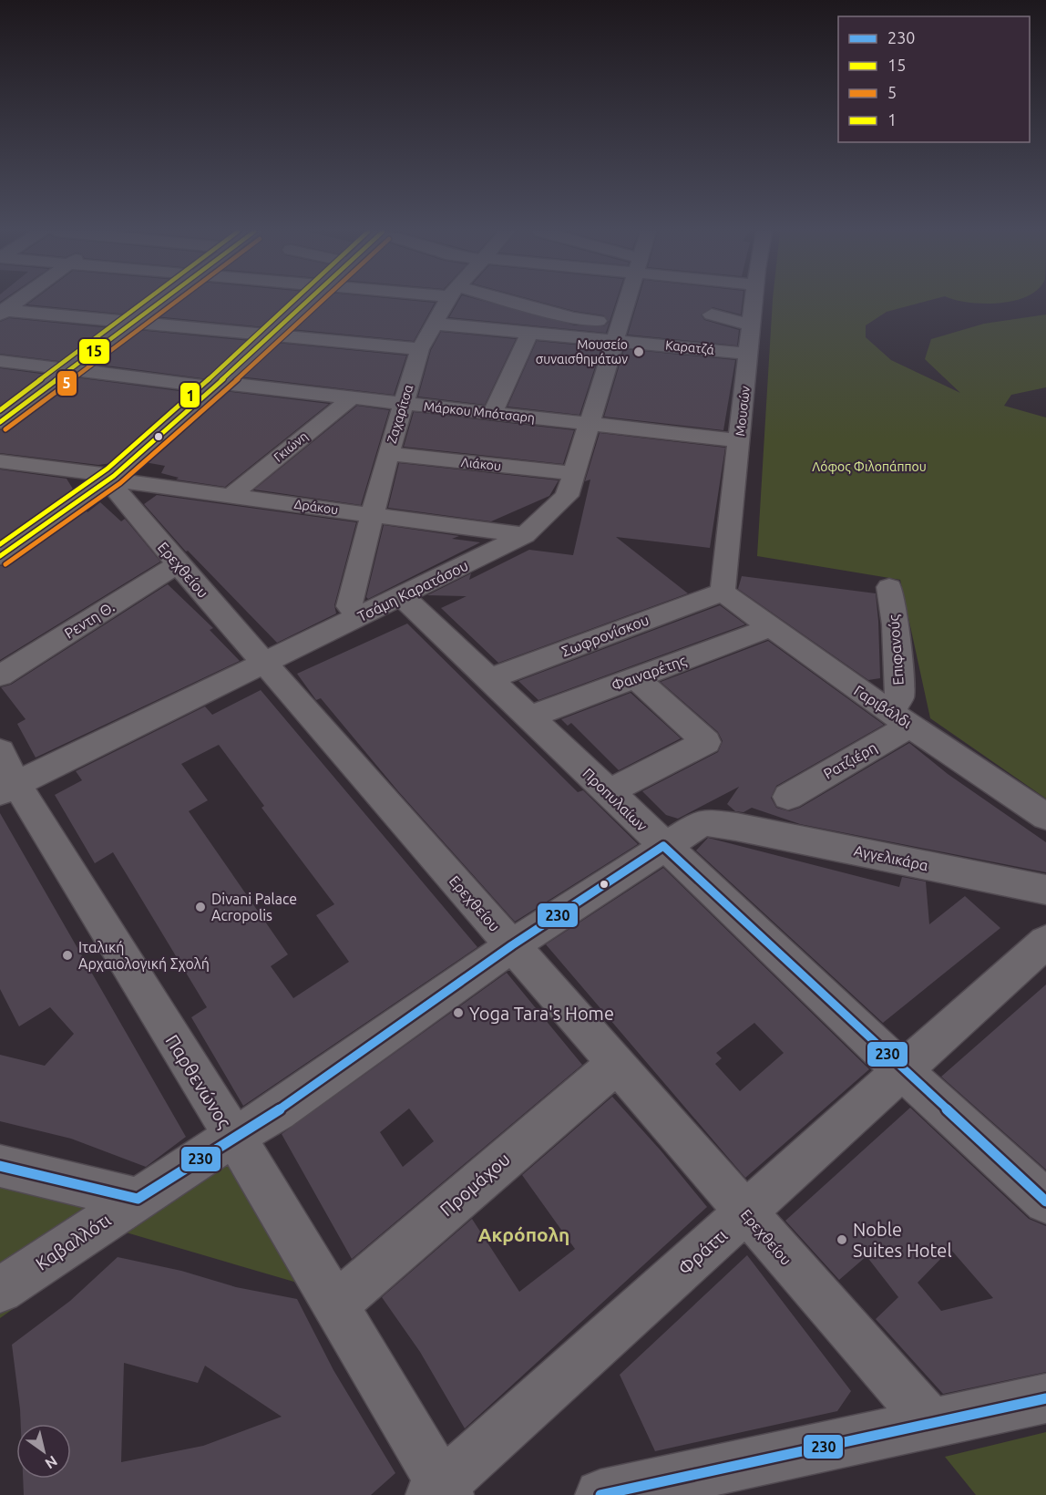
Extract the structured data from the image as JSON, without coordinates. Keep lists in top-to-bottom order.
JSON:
{
  "streets": {
    "street": [
      "Καρατζά",
      "Μουσών",
      "Μάρκου Μπότσαρη",
      "Ζαχαρίτσα",
      "Γκιώνη",
      "Λιάκου",
      "Δράκου",
      "Ερεχθείου",
      "Τσάμη Καρατάσου",
      "Ρεντη Θ.",
      "Σωφρονίσκου",
      "Επιφανούς",
      "Φαιναρέτης",
      "Γαριβάλδι",
      "Ρατζιέρη",
      "Προπυλαίων",
      "Αγγελικάρα",
      "Παρθενώνος",
      "Προμάχου",
      "Καβαλλότι",
      "Φράττι"
    ]
  },
  "crossings": [
    ["Καρατζά", "Μουσών"],
    ["Καρατζά", "Ζαχαρίτσα"],
    ["Καρατζά", "Τσάμη Καρατάσου"],
    ["Μουσών", "Μάρκου Μπότσαρη"],
    ["Μουσών", "Σωφρονίσκου"],
    ["Μουσών", "Γαριβάλδι"],
    ["Μάρκου Μπότσαρη", "Ζαχαρίτσα"],
    ["Μάρκου Μπότσαρη", "Γκιώνη"],
    ["Μάρκου Μπότσαρη", "Τσάμη Καρατάσου"],
    ["Ζαχαρίτσα", "Λιάκου"],
    ["Ζαχαρίτσα", "Δράκου"],
    ["Ζαχαρίτσα", "Τσάμη Καρατάσου"],
    ["Γκιώνη", "Δράκου"],
    ["Λιάκου", "Τσάμη Καρατάσου"],
    ["Δράκου", "Ερεχθείου"],
    ["Δράκου", "Τσάμη Καρατάσου"],
    ["Ερεχθείου", "Τσάμη Καρατάσου"],
    ["Ερεχθείου", "Ρεντη Θ."],
    ["Ερεχθείου", "Προμάχου"],
    ["Ερεχθείου", "Καβαλλότι"],
    ["Ερεχθείου", "Φράττι"],
    ["Τσάμη Καρατάσου", "Προπυλαίων"],
    ["Τσάμη Καρατάσου", "Παρθενώνος"],
    ["Σωφρονίσκου", "Γαριβάλδι"],
    ["Σωφρονίσκου", "Προπυλαίων"],
    ["Επιφανούς", "Γαριβάλδι"],
    ["Επιφανούς", "Ρατζιέρη"],
    ["Φαιναρέτης", "Γαριβάλδι"],
    ["Φαιναρέτης", "Προπυλαίων"],
    ["Γαριβάλδι", "Ρατζιέρη"],
    ["Προπυλαίων", "Αγγελικάρα"],
    ["Προπυλαίων", "Καβαλλότι"],
    ["Προπυλαίων", "Φράττι"],
    ["Αγγελικάρα", "Καβαλλότι"],
    ["Παρθενώνος", "Προμάχου"],
    ["Παρθενώνος", "Καβαλλότι"],
    ["Παρθενώνος", "Φράττι"]
  ],
  "districts": ["Ακρόπολη"],
  "parks": ["Λόφος Φιλοπάππου"],
  "places": [
    "Μουσείο συναισθημάτων",
    "Divani Palace Acropolis",
    "Ιταλική Αρχαιολογική Σχολή",
    "Yoga Tara's Home",
    "Noble Suites Hotel"
  ],
  "lines": [
    "transit line 15",
    "transit line 5",
    "transit line 1",
    "transit line 230"
  ],
  "legend": [
    "230",
    "15",
    "5",
    "1"
  ],
  "north": "bottom right"
}
